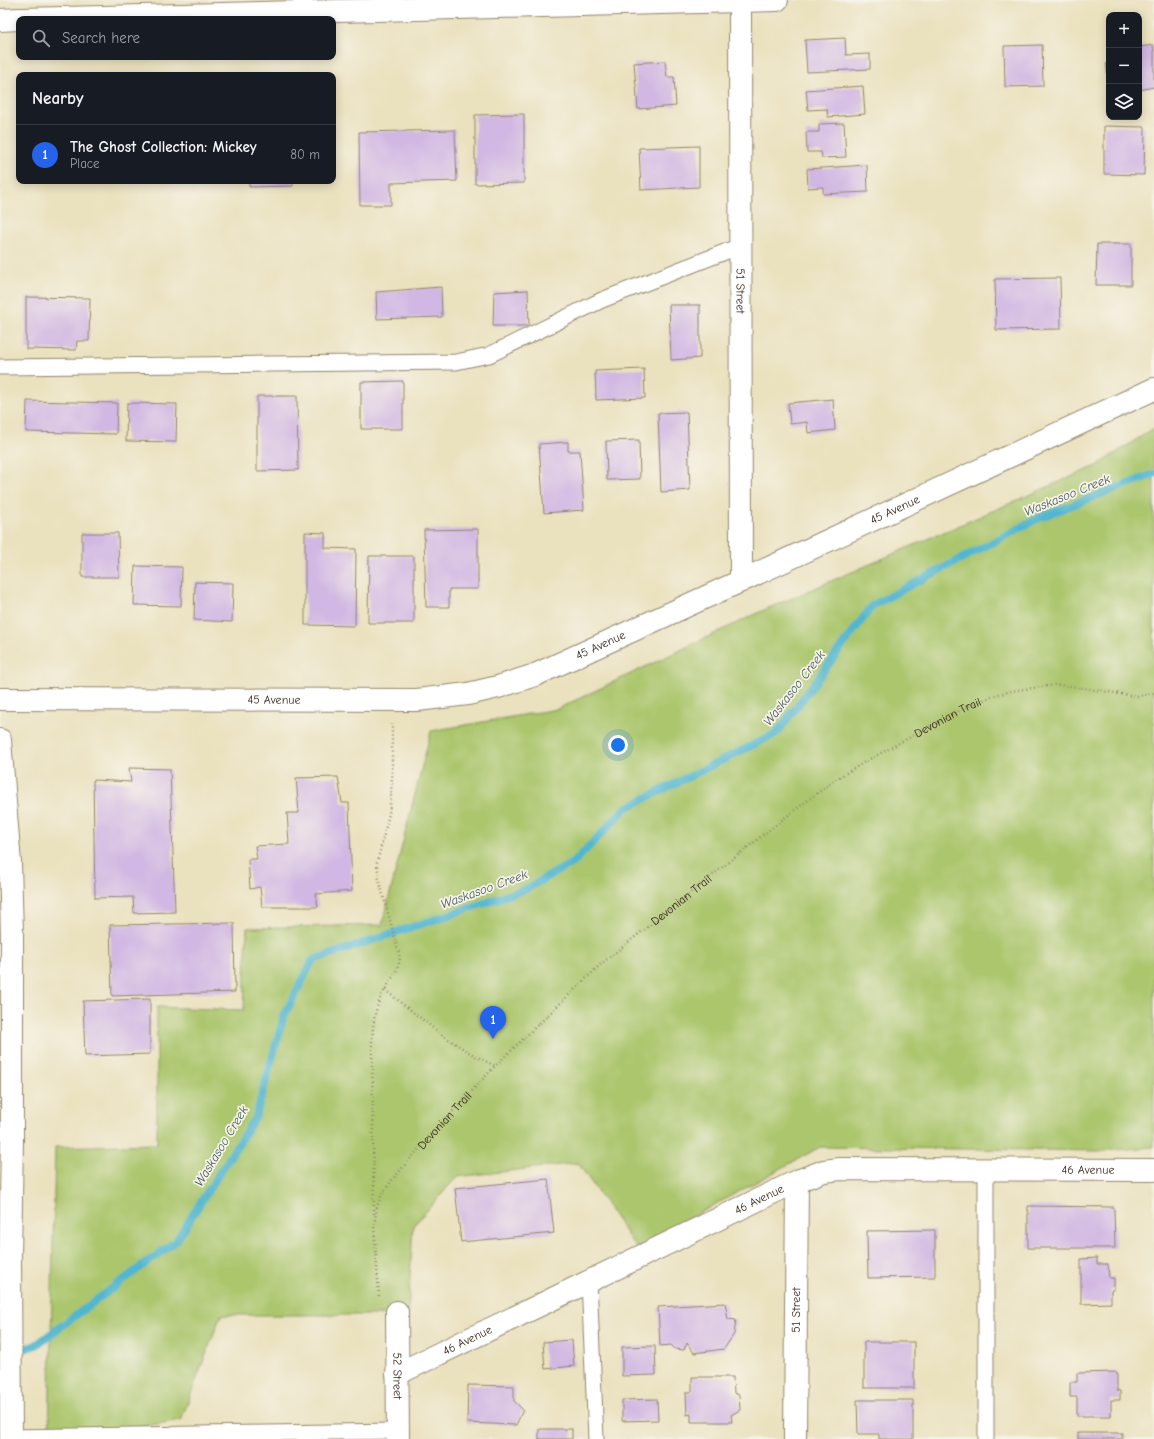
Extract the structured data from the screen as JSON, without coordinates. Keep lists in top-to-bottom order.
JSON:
{
  "streets": {
    "street": [
      "51 Street",
      "45 Avenue",
      "46 Avenue",
      "52 Street"
    ],
    "path": ["Devonian Trail"]
  },
  "crossings": [
    ["51 Street", "45 Avenue"],
    ["51 Street", "46 Avenue"],
    ["Devonian Trail", "52 Street"],
    ["46 Avenue", "52 Street"]
  ],
  "water": ["Waskasoo Creek"],
  "page": {
    "map_buttons": ["+", "−"],
    "search": "Search here",
    "heading": "Nearby",
    "list": [
      {
        "mark": "1",
        "name": "The Ghost Collection: Mickey",
        "note": "Place",
        "value": "80 m"
      }
    ],
    "pins": "1"
  }
}
